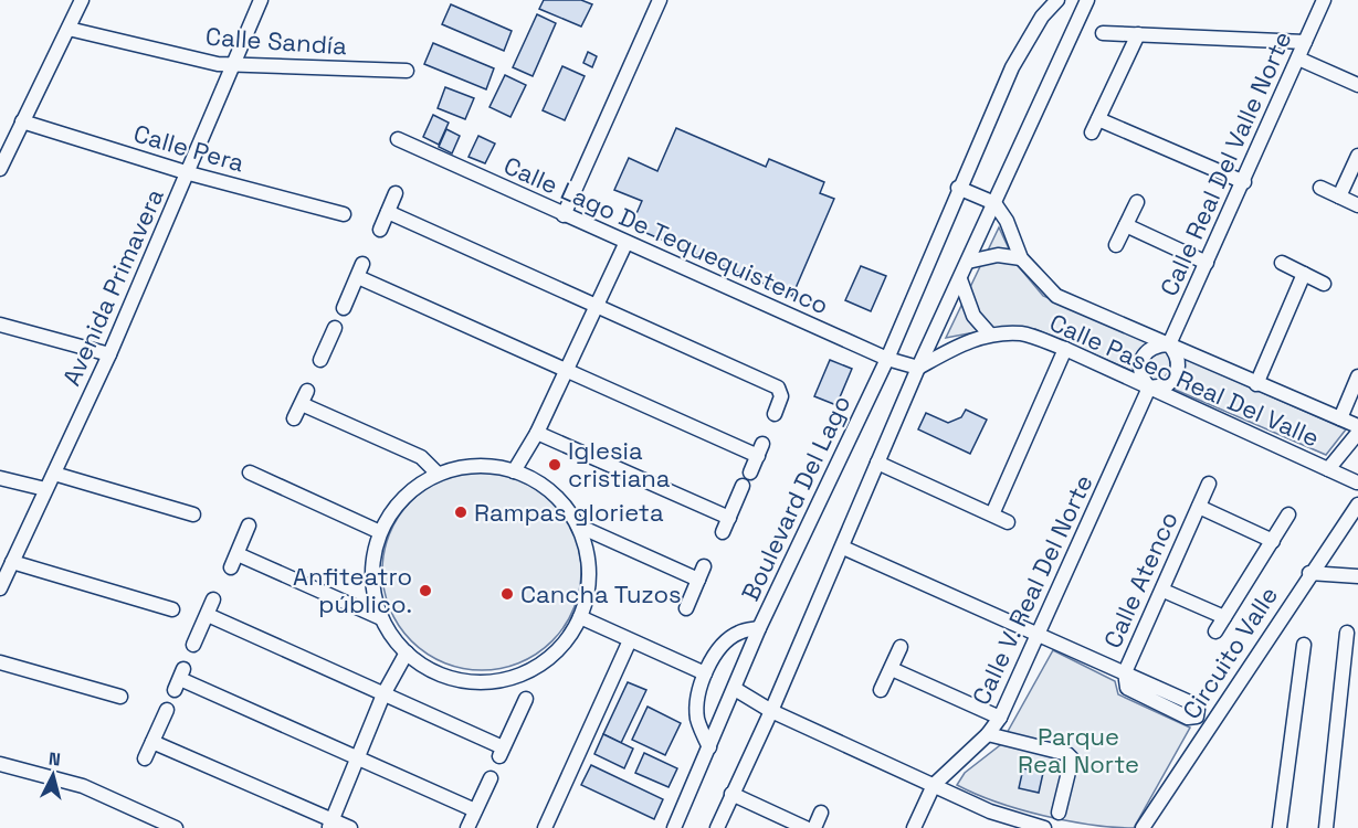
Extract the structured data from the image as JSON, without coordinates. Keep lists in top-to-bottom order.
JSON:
{
  "streets": {
    "street": [
      "Calle Sandía",
      "Calle Pera",
      "Calle Real Del Valle Norte",
      "Calle Lago De Tequequistenco",
      "Avenida Primavera",
      "Calle Paseo Real Del Valle",
      "Boulevard Del Lago",
      "Calle Atenco",
      "Calle V. Real Del Norte",
      "Circuito Valle"
    ]
  },
  "crossings": [
    ["Calle Sandía", "Avenida Primavera"],
    ["Calle Pera", "Avenida Primavera"],
    ["Calle Real Del Valle Norte", "Calle Paseo Real Del Valle"],
    ["Calle Real Del Valle Norte", "Calle V. Real Del Norte"],
    ["Calle Lago De Tequequistenco", "Calle Paseo Real Del Valle"],
    ["Calle Lago De Tequequistenco", "Boulevard Del Lago"],
    ["Calle Paseo Real Del Valle", "Calle V. Real Del Norte"]
  ],
  "parks": ["Parque Real Norte"],
  "places": [
    "Iglesia cristiana",
    "Rampas glorieta",
    "Anfiteatro público.",
    "Cancha Tuzos"
  ],
  "north": "top"
}
